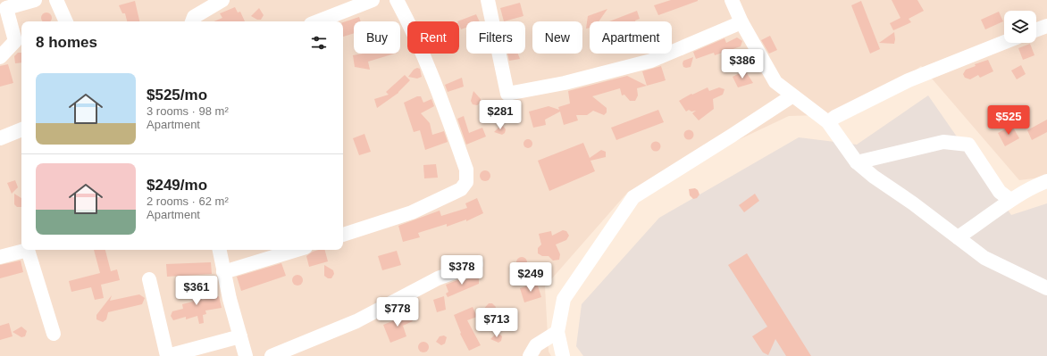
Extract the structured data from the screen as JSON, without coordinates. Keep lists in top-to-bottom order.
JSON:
{
  "page": {
    "chip": [
      "Buy",
      "Rent",
      "Filters",
      "New",
      "Apartment"
    ],
    "heading": "8 homes",
    "price": [
      "$386",
      "$281",
      "$525",
      "$378",
      "$249",
      "$361",
      "$778",
      "$713"
    ],
    "list": [
      {
        "name": "$525/mo",
        "note": "3 rooms · 98 m² · Apartment"
      },
      {
        "name": "$249/mo",
        "note": "2 rooms · 62 m² · Apartment"
      }
    ]
  }
}
